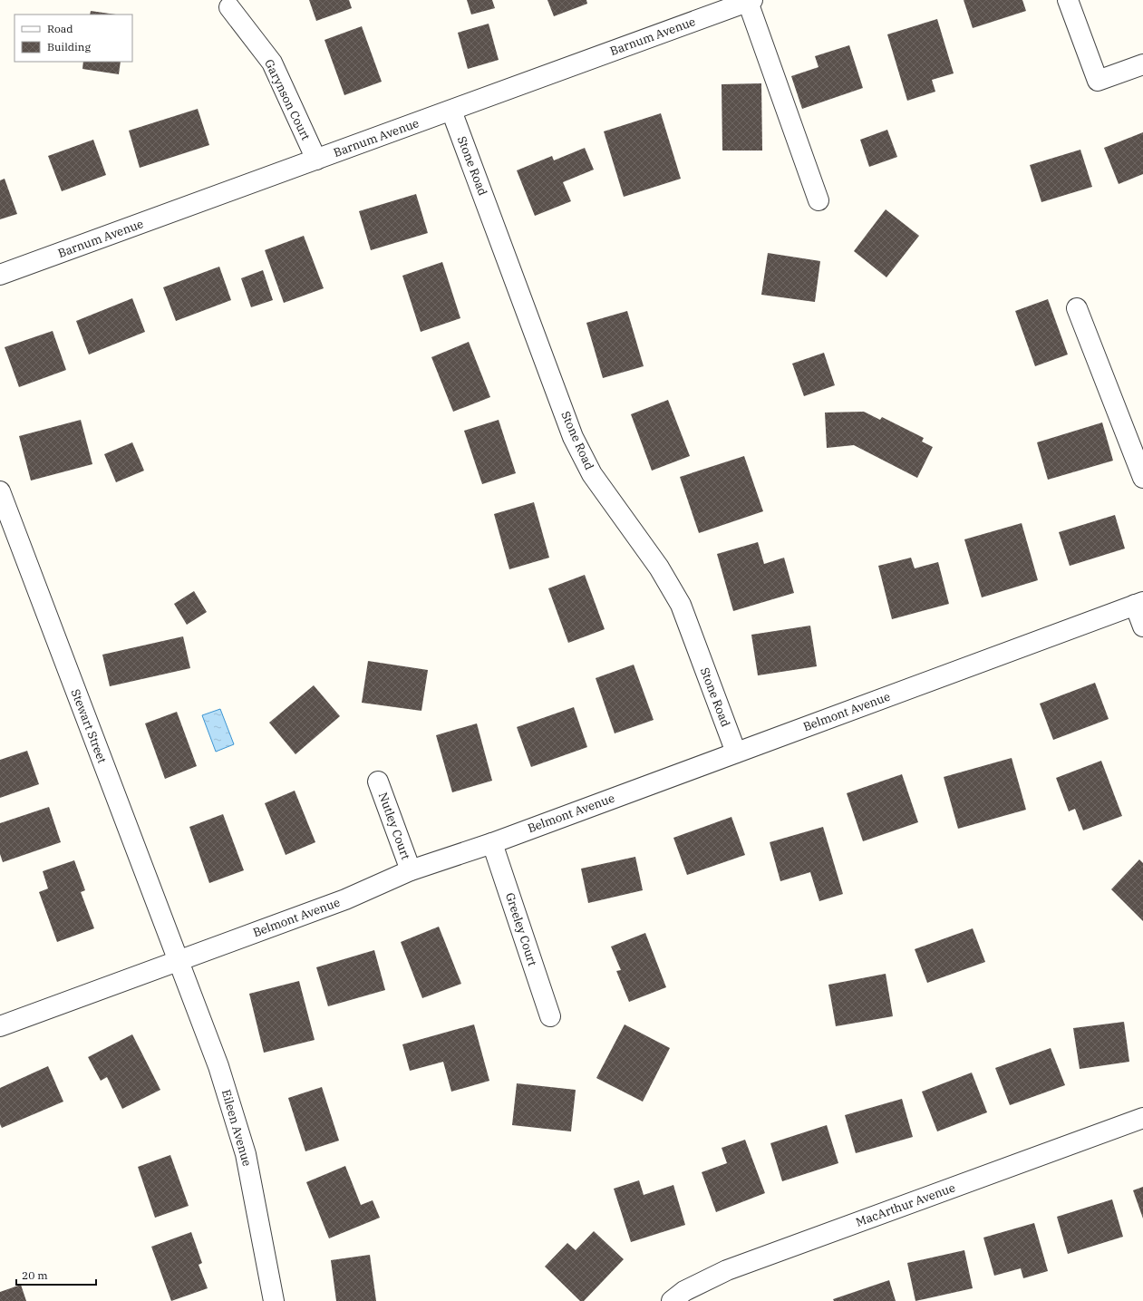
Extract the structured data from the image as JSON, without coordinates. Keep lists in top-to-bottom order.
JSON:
{
  "streets": {
    "street": [
      "Barnum Avenue",
      "Garynson Court",
      "Stone Road",
      "Belmont Avenue",
      "Stewart Street",
      "Nutley Court",
      "Greeley Court",
      "Eileen Avenue",
      "MacArthur Avenue"
    ]
  },
  "crossings": [
    ["Barnum Avenue", "Garynson Court"],
    ["Barnum Avenue", "Stone Road"],
    ["Stone Road", "Belmont Avenue"],
    ["Belmont Avenue", "Stewart Street"],
    ["Belmont Avenue", "Nutley Court"],
    ["Belmont Avenue", "Greeley Court"],
    ["Belmont Avenue", "Eileen Avenue"],
    ["Stewart Street", "Eileen Avenue"]
  ],
  "legend": ["Road", "Building"],
  "scale_bar": "20 m"
}
